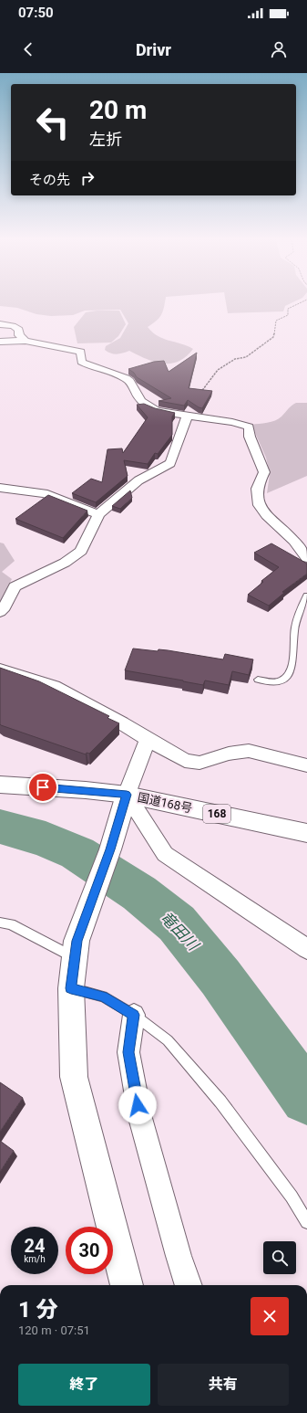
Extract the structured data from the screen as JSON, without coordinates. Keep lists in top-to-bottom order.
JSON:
{
  "streets": {
    "main road": ["国道168号", "168"]
  },
  "crossings": [
    ["国道168号", "168"]
  ],
  "water": ["竜田川"],
  "page": {
    "status": "07:50",
    "header": "Drivr",
    "turn": ["20 m", "左折"],
    "then": "その先",
    "speed": "24 km/h",
    "limit": "30",
    "heading": ["1 分", "120 m · 07:51"],
    "buttons": ["終了", "共有"]
  }
}
